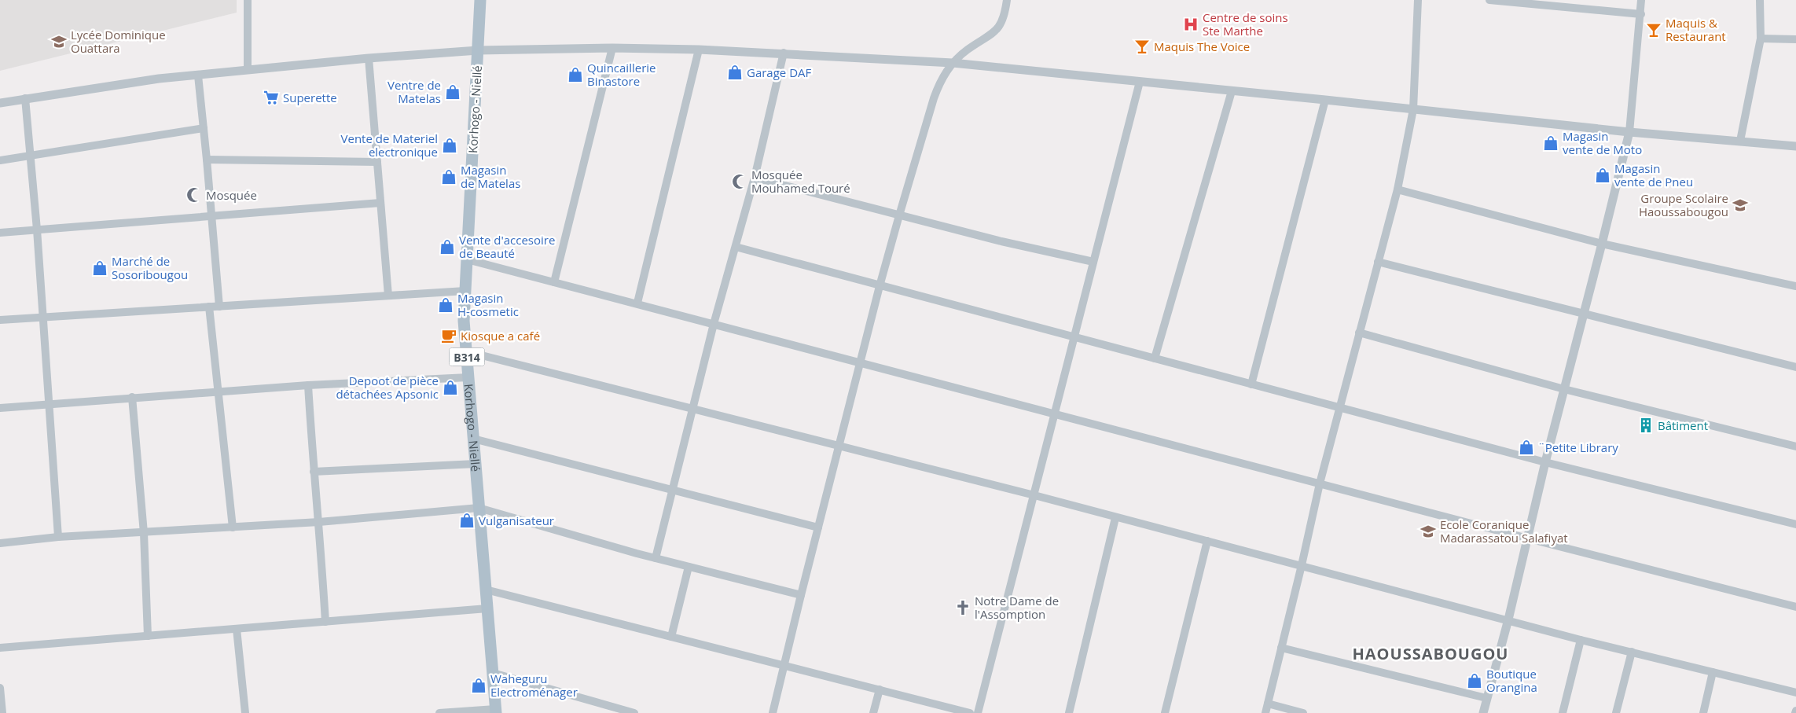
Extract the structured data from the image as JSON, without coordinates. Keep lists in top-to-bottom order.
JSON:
{
  "streets": {
    "main road": ["Korhogo - Niellé", "B314"]
  },
  "districts": ["HAOUSSABOUGOU"],
  "places": {
    "hospital": ["Centre de soins Ste Marthe"],
    "bar": ["Maquis & Restaurant", "Maquis The Voice"],
    "school or university": ["Lycée Dominique Ouattara", "Groupe Scolaire Haoussabougou", "Ecole Coranique Madarassatou Salafiyat"],
    "shop": [
      "Garage DAF",
      "Quincaillerie Binastore",
      "Ventre de Matelas",
      "Magasin vente de Moto",
      "Vente de Materiel electronique",
      "Magasin vente de Pneu",
      "Magasin de Matelas",
      "Vente d'accesoire de Beauté",
      "Marché de Sosoribougou",
      "Magasin H-cosmetic",
      "Depoot de pièce détachées Apsonic",
      "¨Petite Library",
      "Vulganisateur",
      "Boutique Orangina",
      "Waheguru Electroménager"
    ],
    "supermarket": ["Superette"],
    "mosque": ["Mosquée Mouhamed Touré", "Mosquée"],
    "cafe": ["Kiosque a café"],
    "building": ["Bâtiment"],
    "church": ["Notre Dame de l'Assomption"]
  }
}
